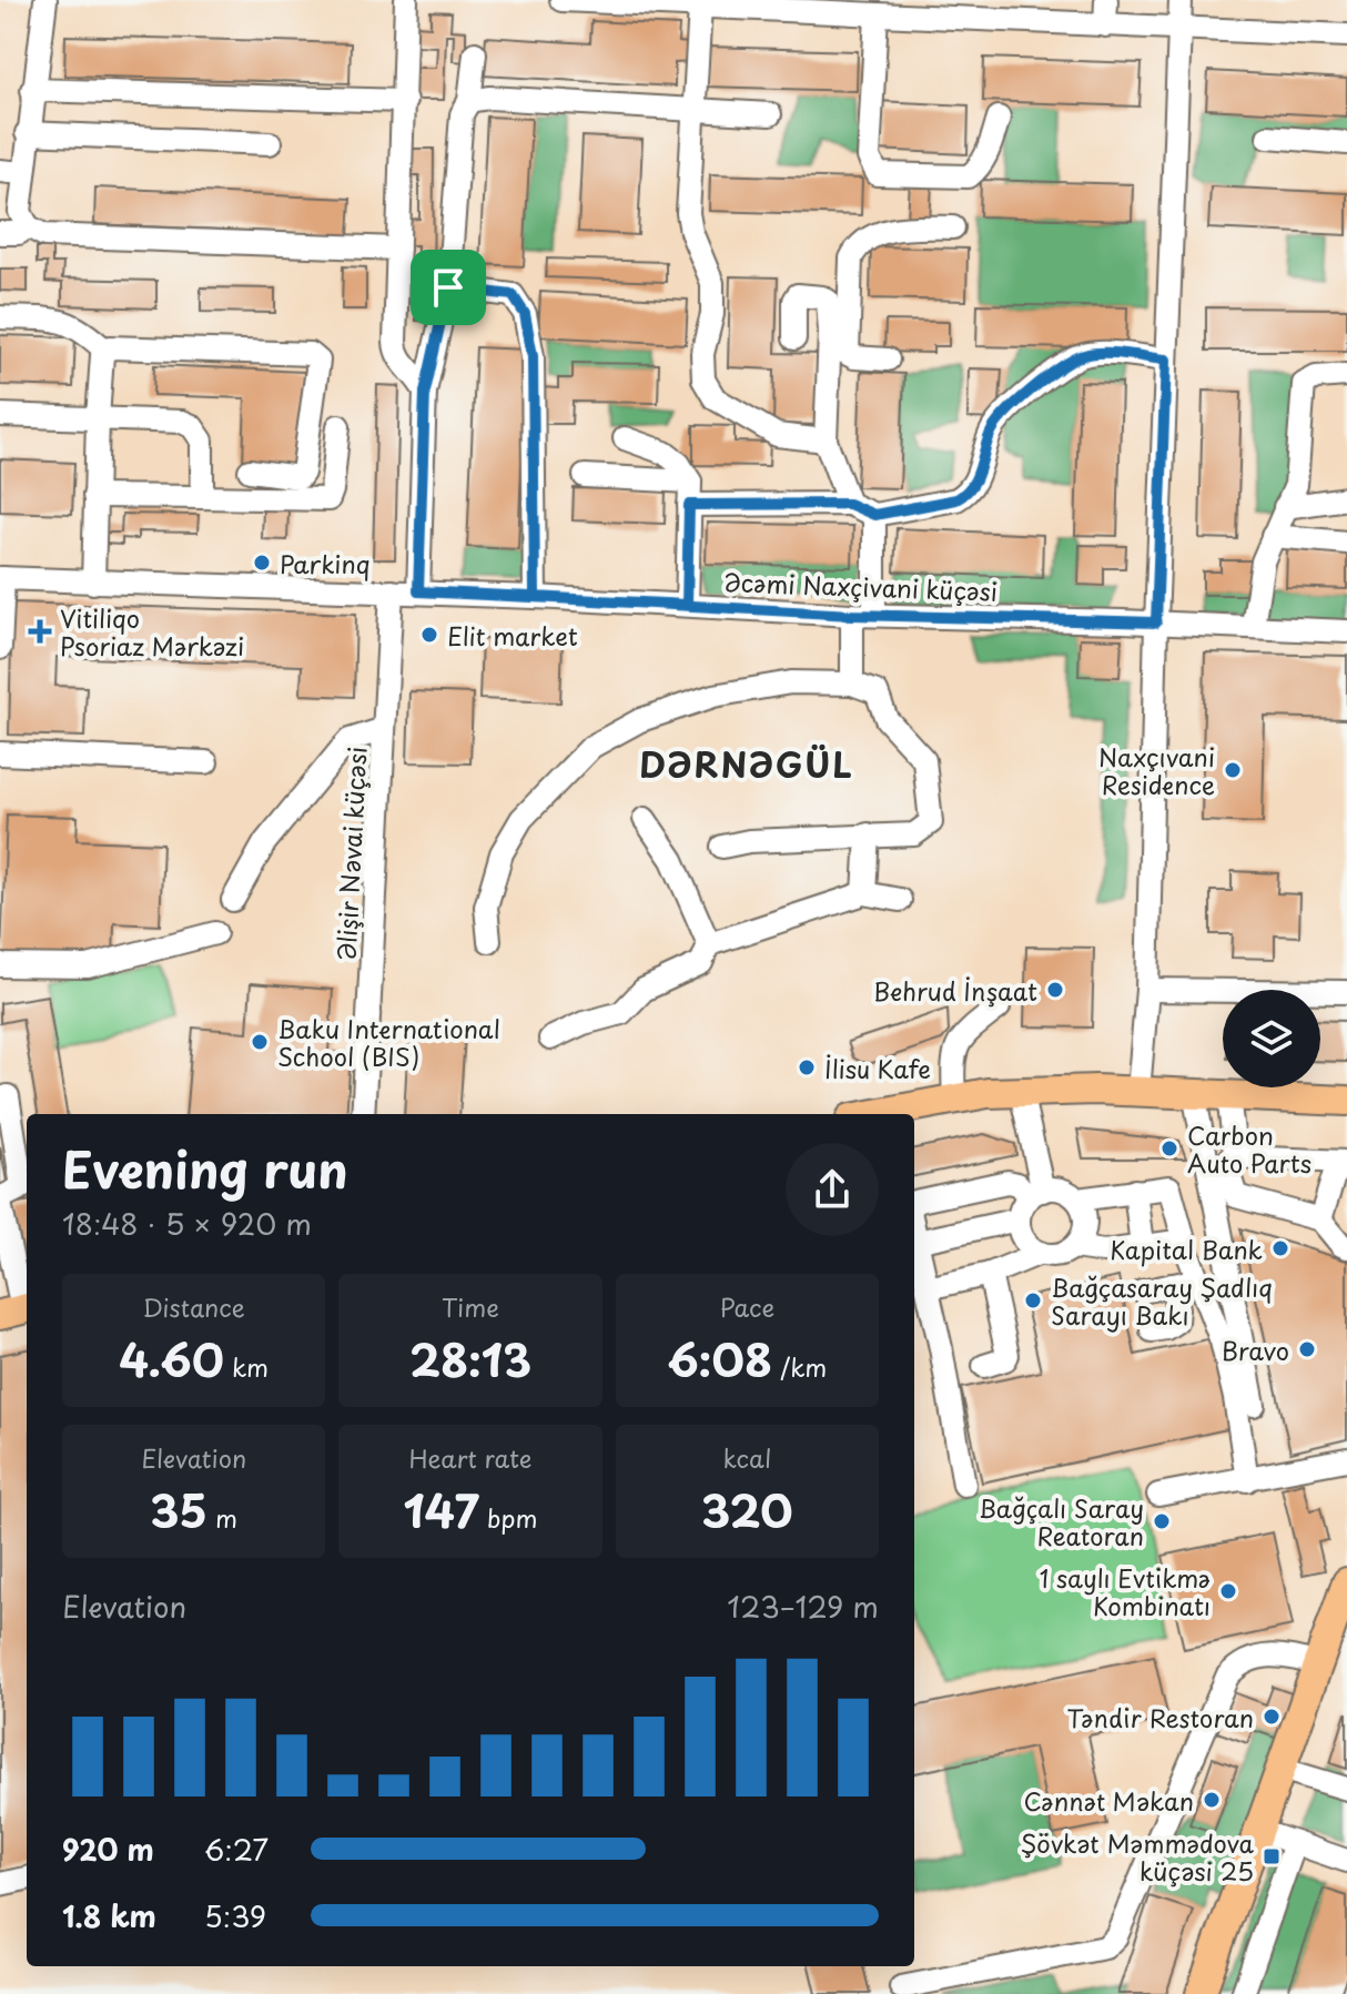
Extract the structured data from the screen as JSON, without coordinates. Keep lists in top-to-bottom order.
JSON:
{
  "streets": {
    "street": ["Əcəmi Naxçivani küçəsi", "Əlişir Nəvai küçəsi"]
  },
  "crossings": [
    ["Əcəmi Naxçivani küçəsi", "Əlişir Nəvai küçəsi"]
  ],
  "districts": ["DƏRNƏGÜL"],
  "places": {
    "other": [
      "Parkinq",
      "Elit market",
      "Naxçıvani Residence",
      "Behrud İnşaat",
      "Baku International School (BIS)",
      "İlisu Kafe",
      "Carbon Auto Parts",
      "Kapital Bank",
      "Bağçasaray Şadlıq Sarayı Bakı",
      "Bravo",
      "Bağçalı Saray Reatoran",
      "1 saylı Evtikmə Kombinatı",
      "Təndir Restoran",
      "Cənnət Məkan"
    ],
    "health": ["Vitiliqo Psoriaz Mərkəzi"],
    "transit": ["Şövkət Məmmədova küçəsi 25"]
  },
  "page": {
    "heading": ["Evening run", "18:48 · 5 × 920 m"],
    "stats": [
      ["Distance", "4.60 km"],
      ["Time", "28:13"],
      ["Pace", "6:08 /km"],
      ["Elevation", "35 m"],
      ["Heart rate", "147 bpm"],
      ["kcal", "320"]
    ],
    "chart": ["Elevation", "123–129 m"],
    "list": [
      {
        "name": "920 m",
        "note": "6:27"
      },
      {
        "name": "1.8 km",
        "note": "5:39"
      }
    ]
  }
}
